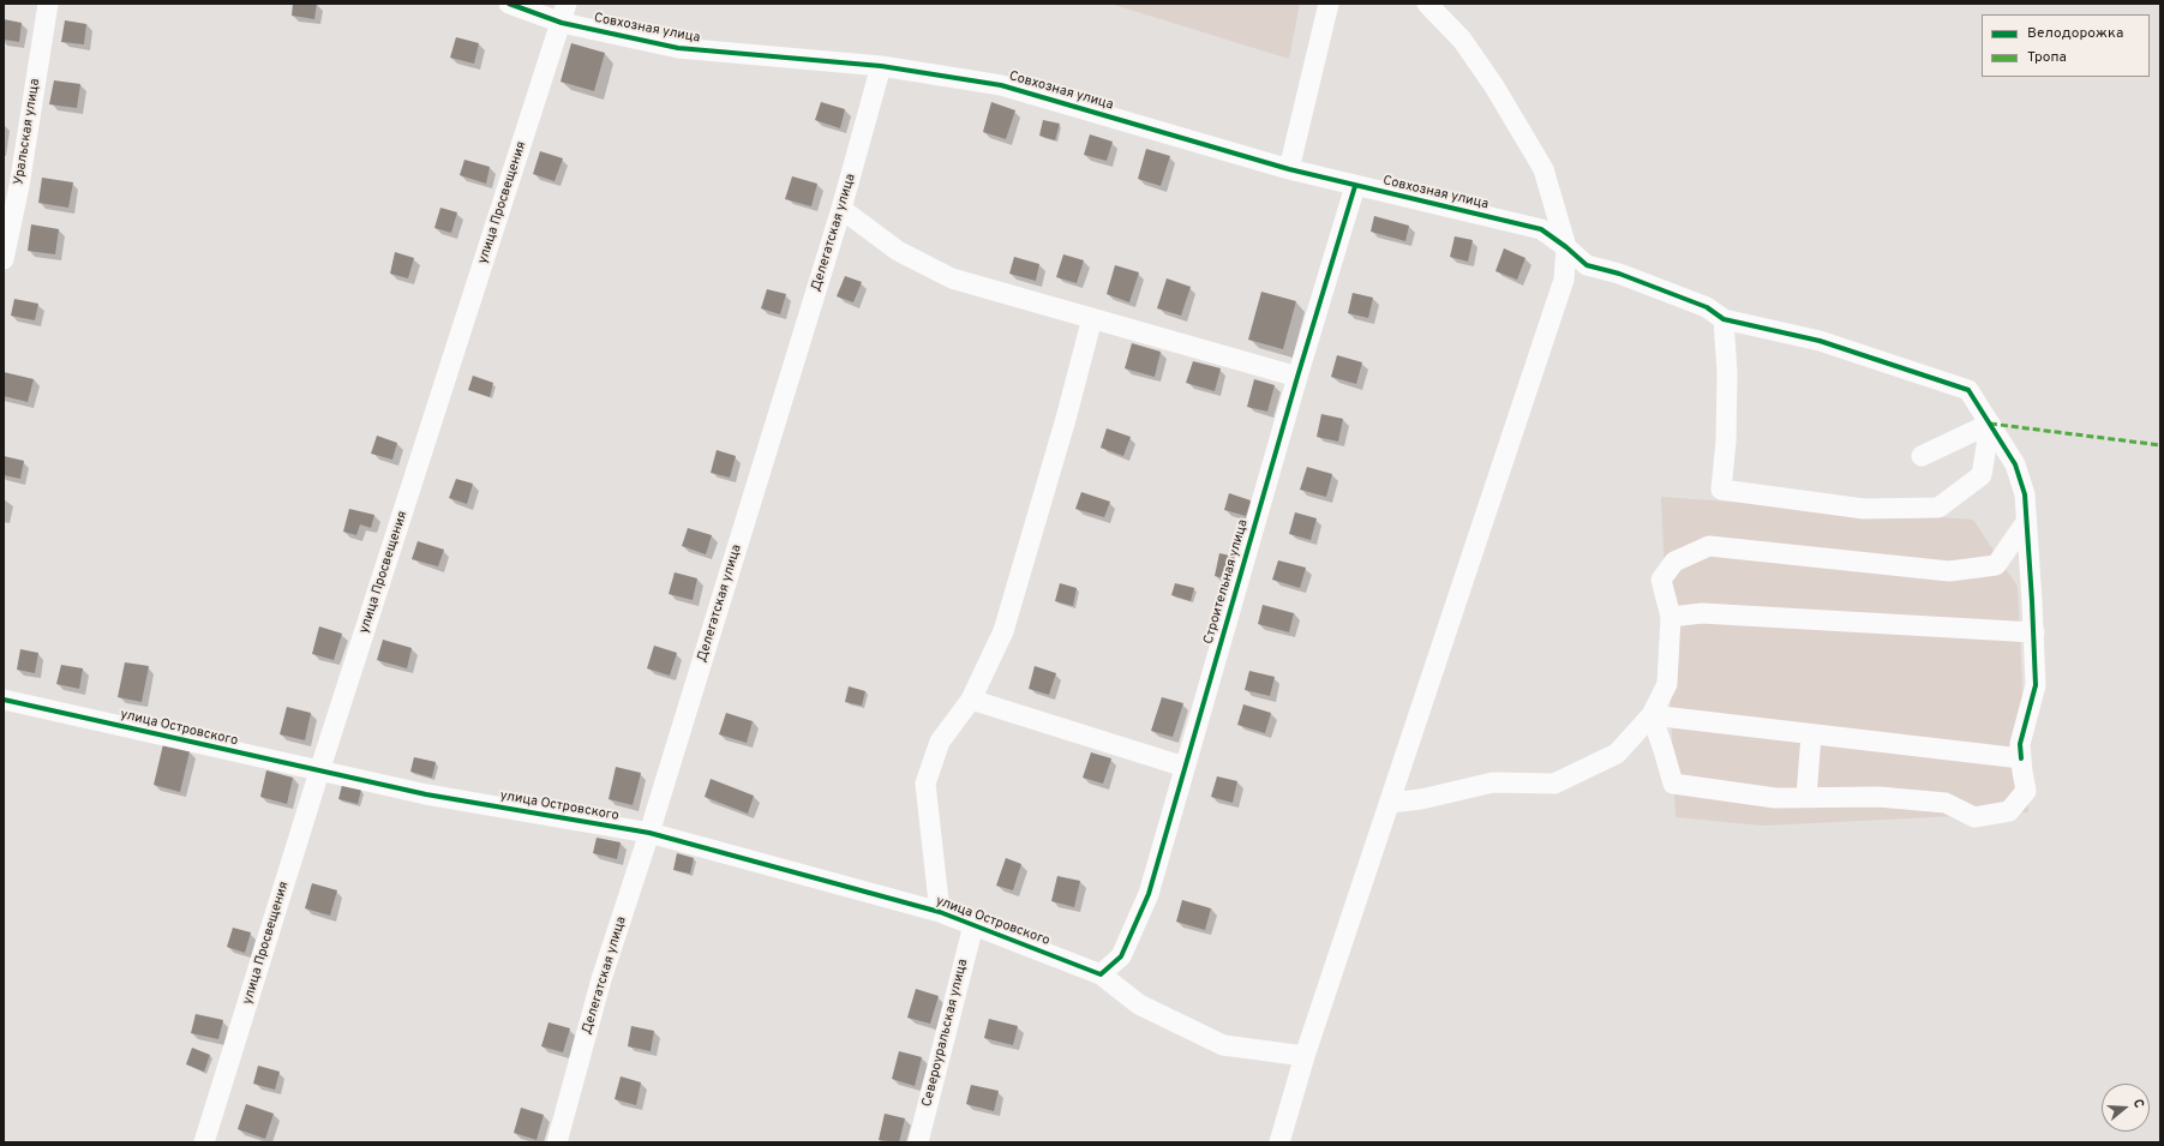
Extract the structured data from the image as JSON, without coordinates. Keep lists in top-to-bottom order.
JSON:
{
  "streets": {
    "street": [
      "Совхозная улица",
      "Уральская улица",
      "улица Просвещения",
      "Делегатская улица",
      "Строительная улица",
      "улица Островского",
      "Североуральская улица"
    ]
  },
  "crossings": [
    ["Совхозная улица", "улица Просвещения"],
    ["Совхозная улица", "Делегатская улица"],
    ["Совхозная улица", "Строительная улица"],
    ["улица Просвещения", "улица Островского"],
    ["Делегатская улица", "улица Островского"],
    ["Строительная улица", "улица Островского"],
    ["улица Островского", "Североуральская улица"]
  ],
  "legend": ["Велодорожка", "Тропа"],
  "north": "right"
}
